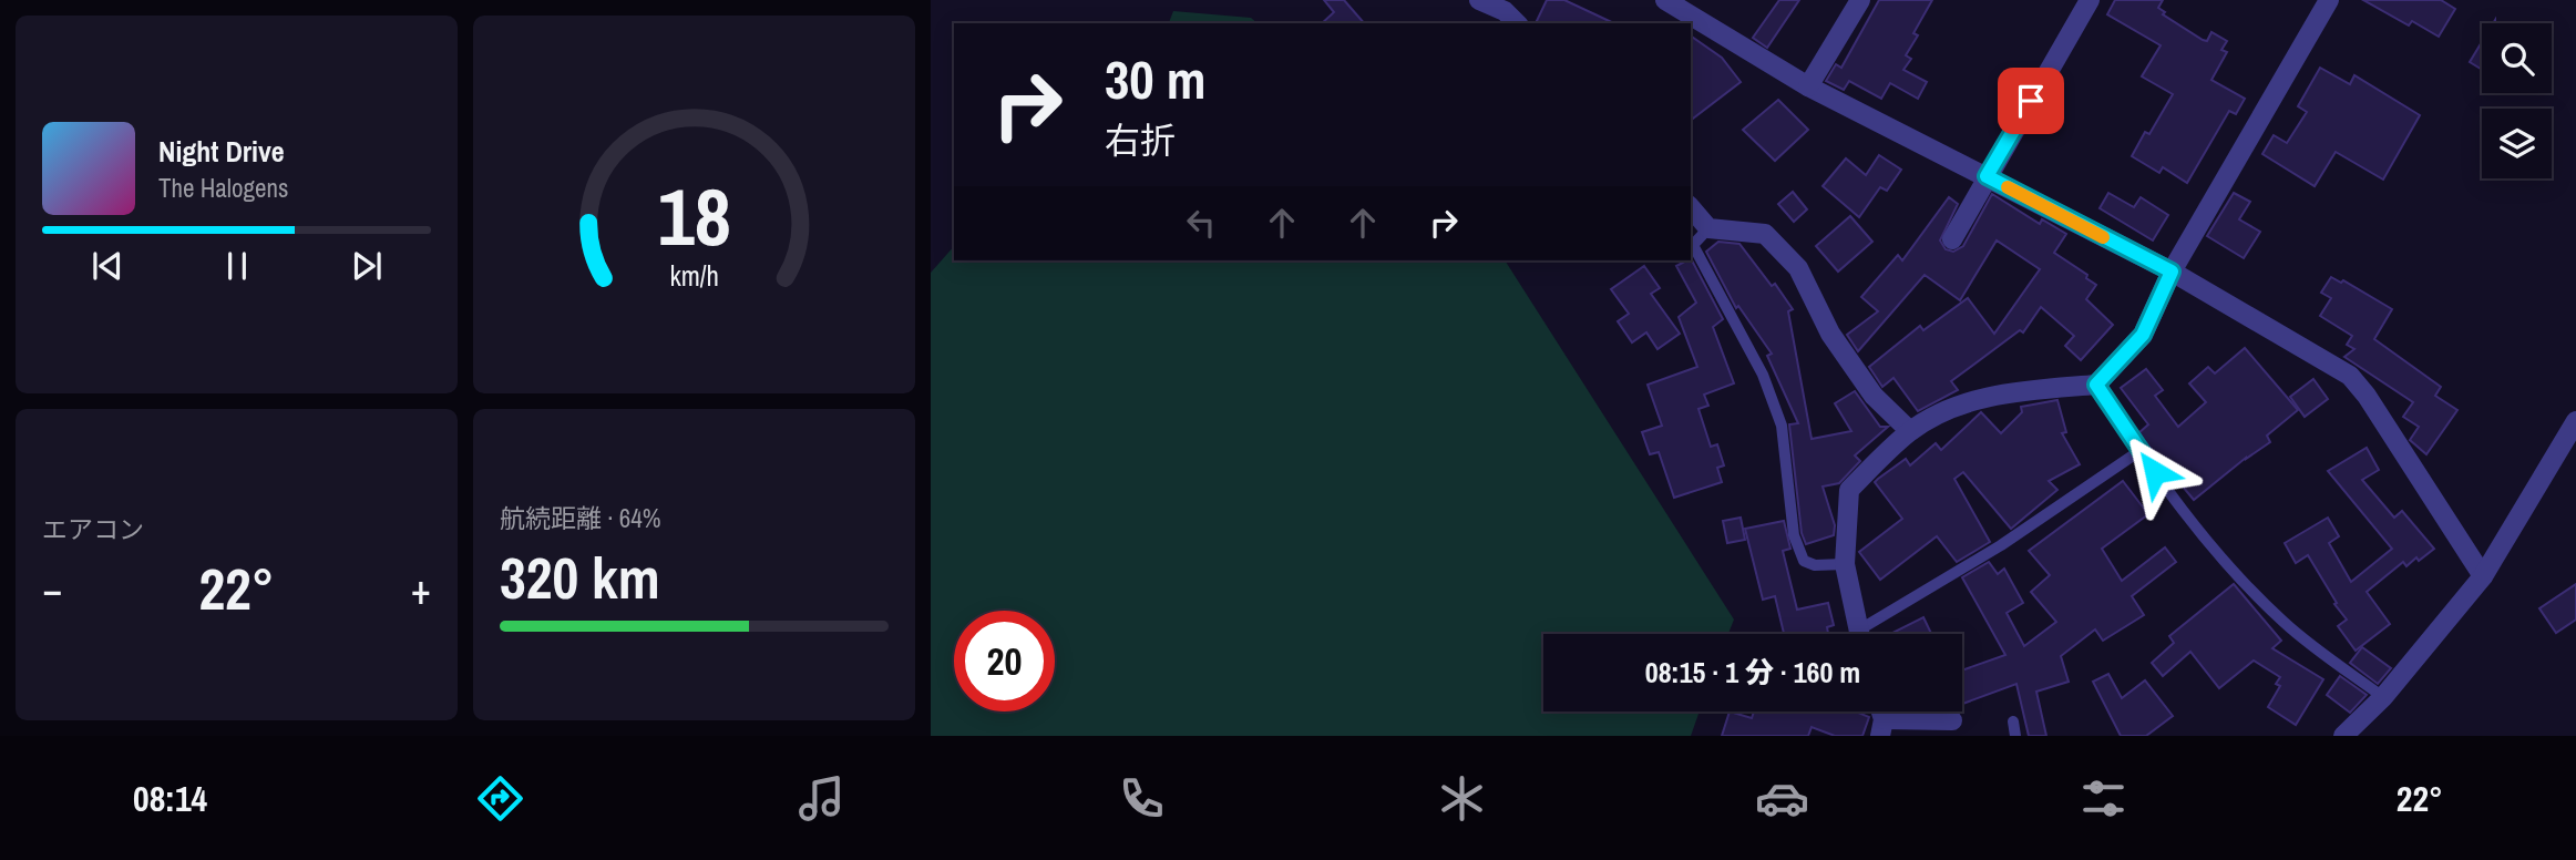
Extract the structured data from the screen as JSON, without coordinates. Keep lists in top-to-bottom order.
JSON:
{
  "page": {
    "turn": ["30 m", "右折"],
    "song": ["Night Drive", "The Halogens"],
    "tile": [
      "エアコン",
      ["航続距離 · 64%", "320 km"]
    ],
    "heat": ["−", "22°", "+"],
    "limit": "20",
    "trip": "08:15 · 1 分 · 160 m",
    "tabs": ["08:14", "22°"],
    "gauge": ["18", "km/h"]
  }
}
